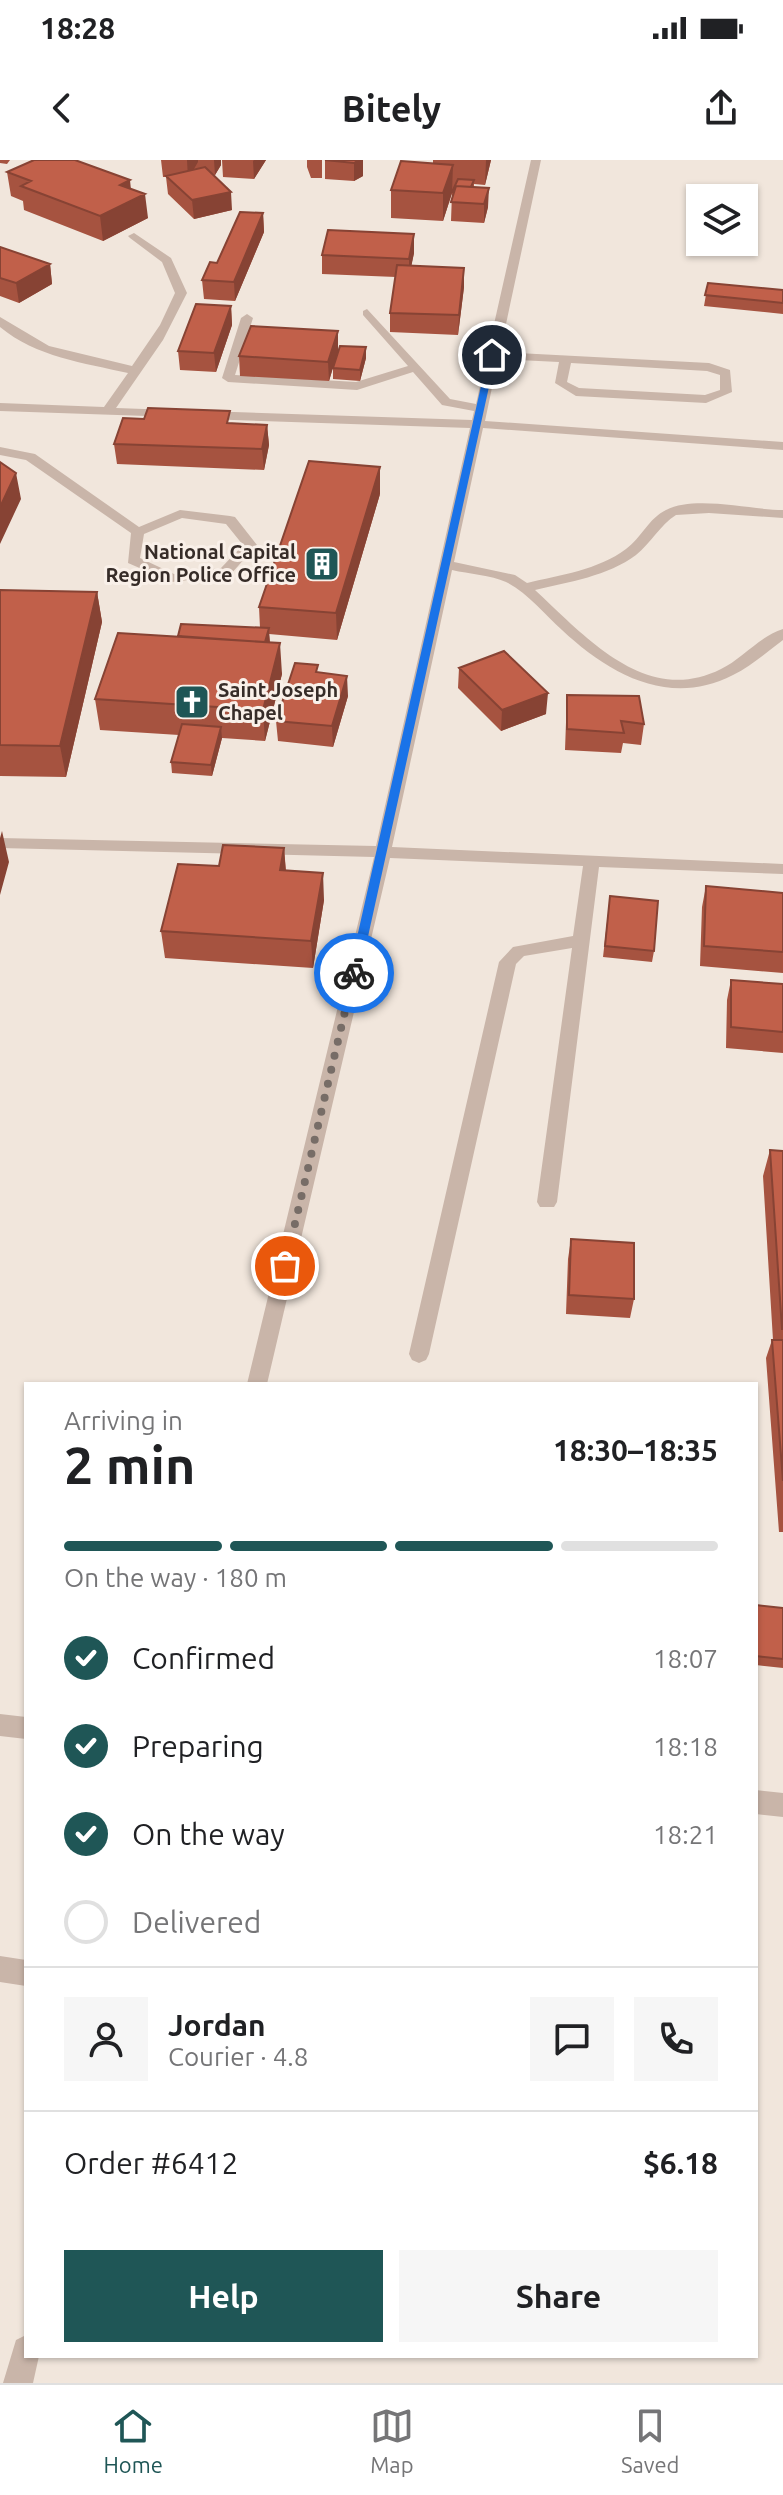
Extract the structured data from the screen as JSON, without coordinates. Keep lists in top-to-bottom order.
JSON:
{
  "places": {
    "building": ["National Capital Region Police Office"],
    "church": ["Saint Joseph Chapel"]
  },
  "page": {
    "status": "18:28",
    "header": "Bitely",
    "heading": ["2 min", "Arriving in", "18:30–18:35"],
    "panel": [
      "Jordan",
      "Courier · 4.8",
      "Order #6412",
      "$6.18"
    ],
    "bar": "On the way · 180 m",
    "list": [
      ["Confirmed", "18:07"],
      ["Preparing", "18:18"],
      ["On the way", "18:21"],
      "Delivered"
    ],
    "buttons": ["Help", "Share"],
    "tabs": ["Home", "Map", "Saved"]
  }
}
